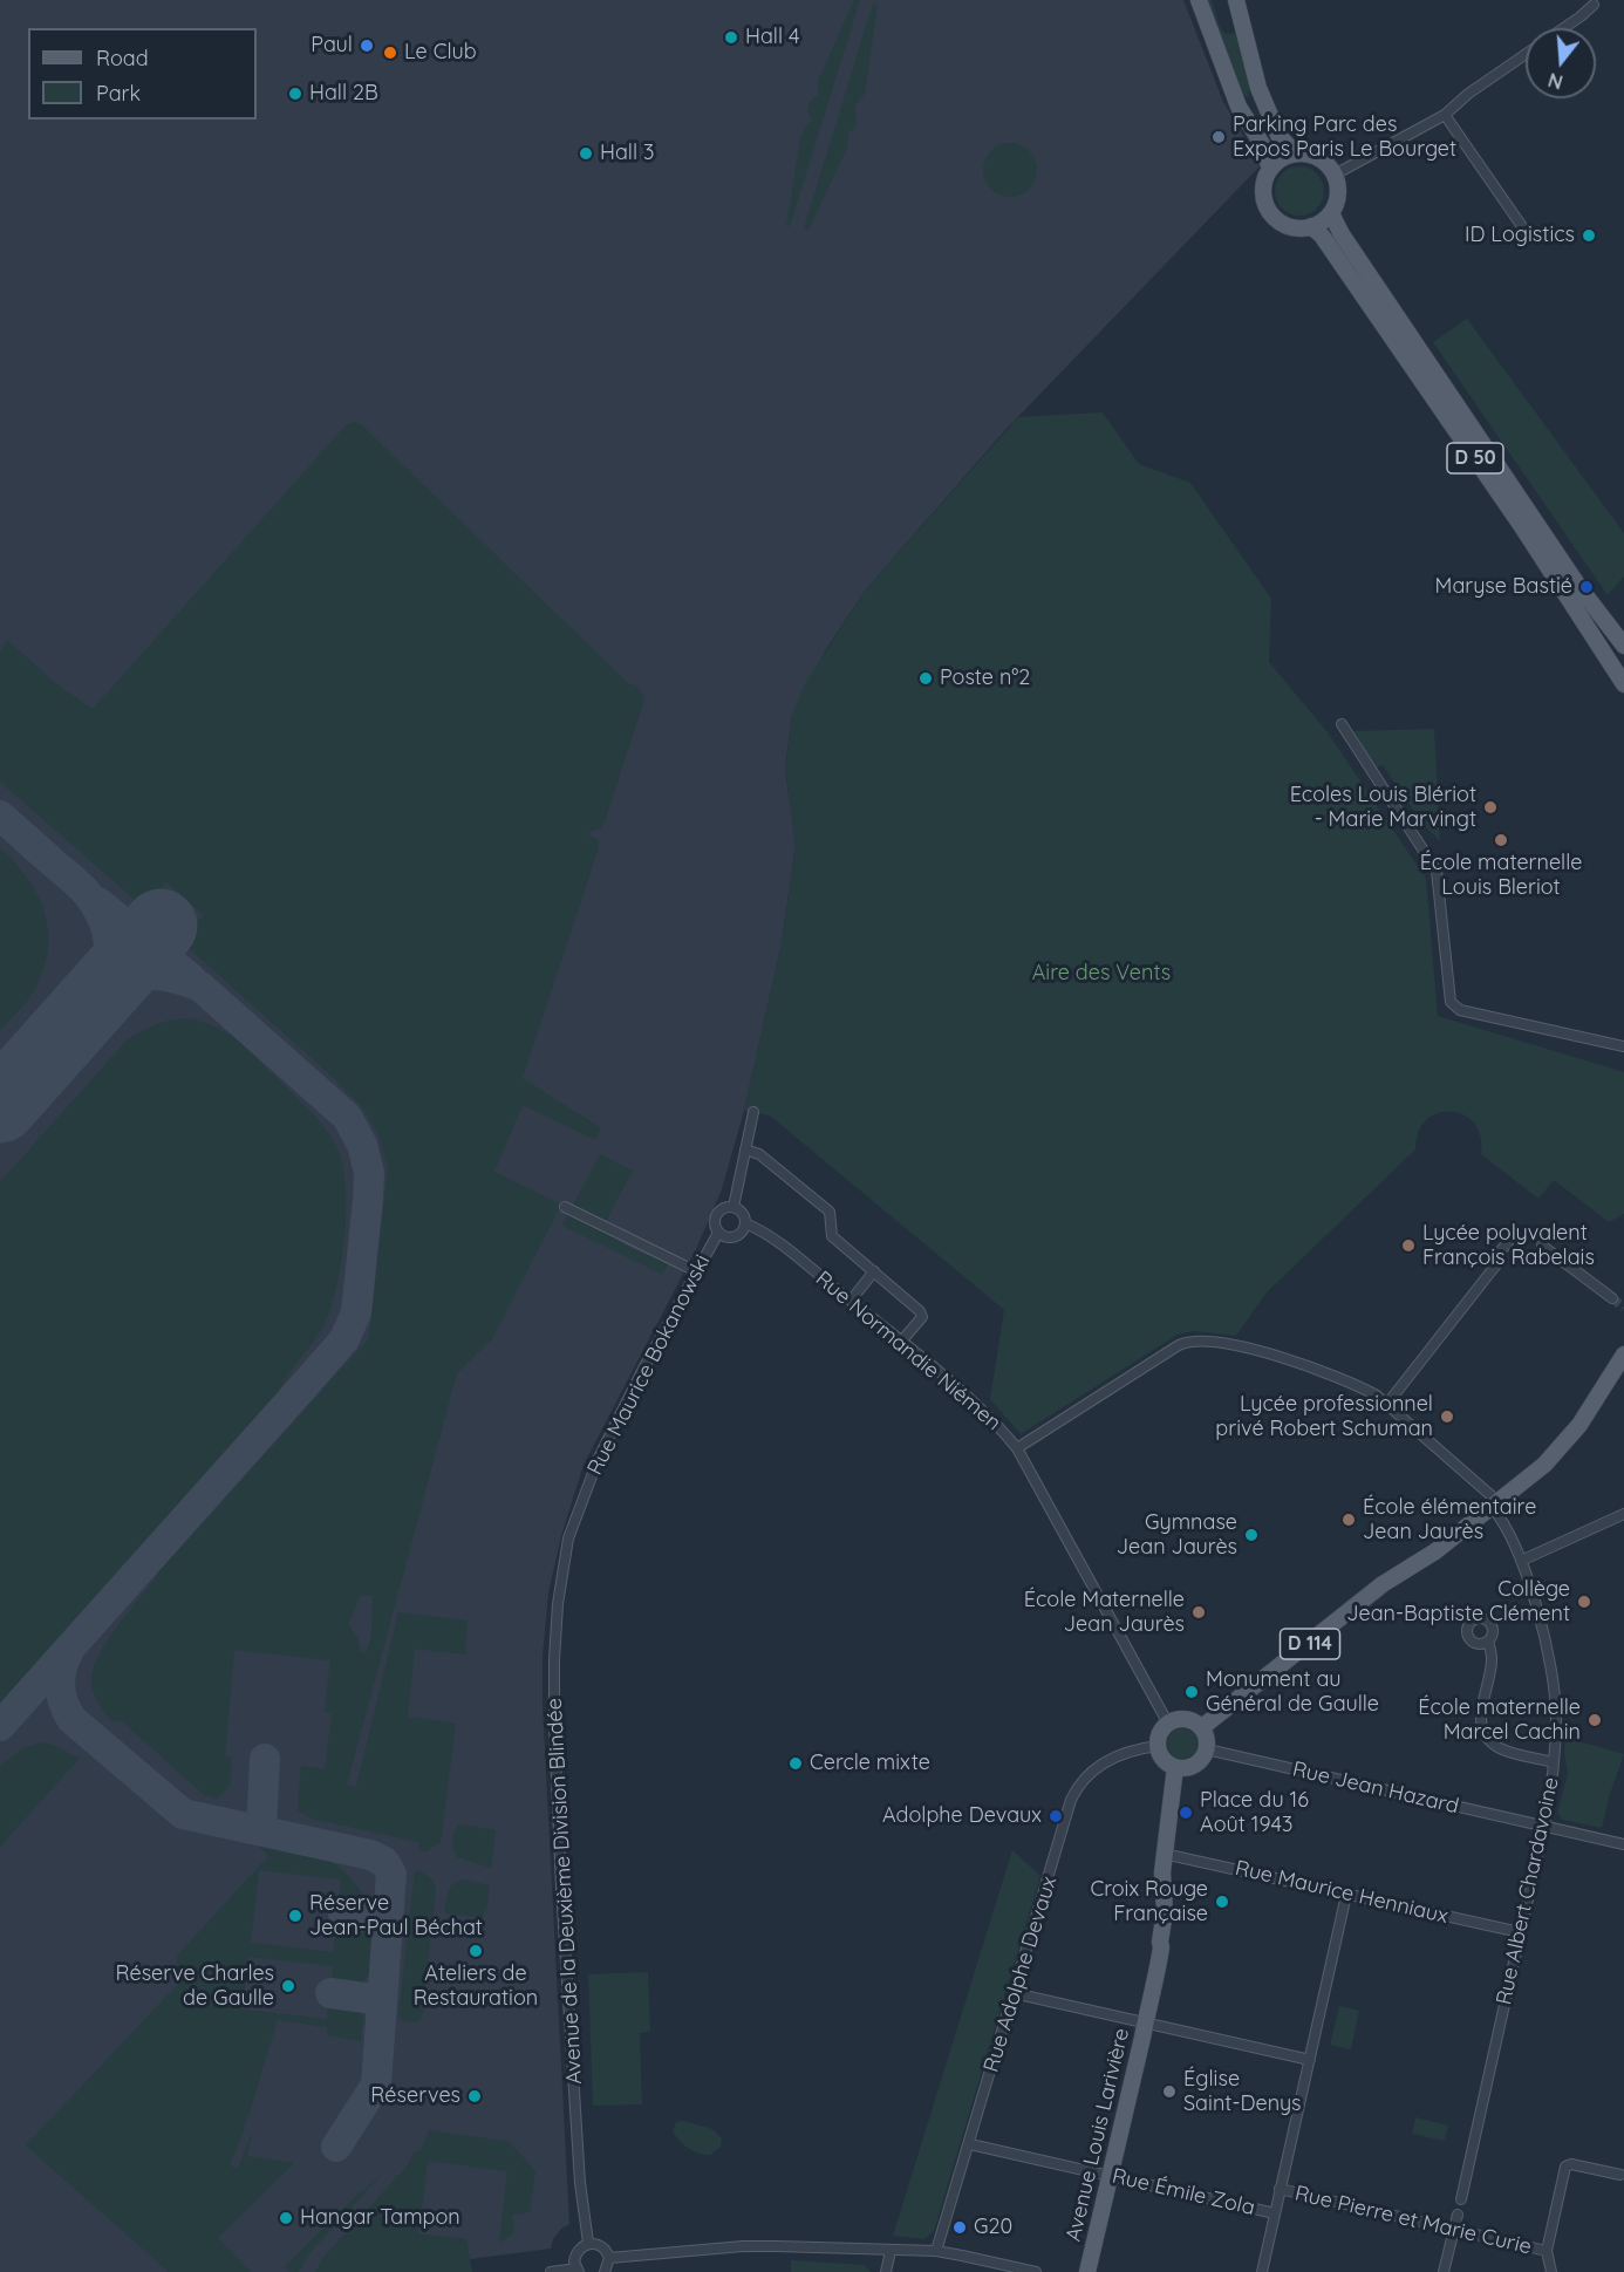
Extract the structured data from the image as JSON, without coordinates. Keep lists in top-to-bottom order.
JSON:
{
  "streets": {
    "main road": ["D 50", "D 114", "Avenue Louis Larivière"],
    "street": [
      "Rue Normandie Niémen",
      "Rue Maurice Bokanowski",
      "Rue Jean Hazard",
      "Avenue de la Deuxième Division Blindée",
      "Rue Albert Chardavoine",
      "Rue Maurice Henniaux",
      "Rue Adolphe Devaux",
      "Rue Émile Zola",
      "Rue Pierre et Marie Curie"
    ]
  },
  "crossings": [
    ["Rue Normandie Niémen", "Rue Maurice Bokanowski"],
    ["Rue Normandie Niémen", "D 114"],
    ["Rue Normandie Niémen", "Rue Jean Hazard"],
    ["Rue Normandie Niémen", "Rue Albert Chardavoine"],
    ["Rue Normandie Niémen", "Rue Adolphe Devaux"],
    ["Rue Normandie Niémen", "Avenue Louis Larivière"],
    ["Rue Maurice Bokanowski", "Avenue de la Deuxième Division Blindée"],
    ["D 114", "Rue Jean Hazard"],
    ["D 114", "Rue Albert Chardavoine"],
    ["D 114", "Rue Adolphe Devaux"],
    ["D 114", "Avenue Louis Larivière"],
    ["Rue Jean Hazard", "Rue Albert Chardavoine"],
    ["Rue Jean Hazard", "Rue Adolphe Devaux"],
    ["Rue Jean Hazard", "Avenue Louis Larivière"],
    ["Rue Albert Chardavoine", "Rue Maurice Henniaux"],
    ["Rue Maurice Henniaux", "Avenue Louis Larivière"],
    ["Rue Adolphe Devaux", "Avenue Louis Larivière"],
    ["Rue Adolphe Devaux", "Rue Émile Zola"],
    ["Avenue Louis Larivière", "Rue Émile Zola"]
  ],
  "parks": ["Aire des Vents"],
  "places": [
    "Hall 4",
    "Paul",
    "Le Club",
    "Hall 2B",
    "Parking Parc des Expos Paris Le Bourget",
    "Hall 3",
    "ID Logistics",
    "Maryse Bastié",
    "Poste n°2",
    "Ecoles Louis Blériot - Marie Marvingt",
    "École maternelle Louis Bleriot",
    "Lycée polyvalent François Rabelais",
    "Lycée professionnel privé Robert Schuman",
    "École élémentaire Jean Jaurès",
    "Gymnase Jean Jaurès",
    "Collège Jean-Baptiste Clément",
    "École Maternelle Jean Jaurès",
    "Monument au Général de Gaulle",
    "École maternelle Marcel Cachin",
    "Cercle mixte",
    "Place du 16 Août 1943",
    "Adolphe Devaux",
    "Croix Rouge Française",
    "Réserve Jean-Paul Béchat",
    "Ateliers de Restauration",
    "Réserve Charles de Gaulle",
    "Église Saint-Denys",
    "Réserves",
    "Hangar Tampon",
    "G20"
  ],
  "legend": ["Road", "Park"],
  "north": "bottom"
}
